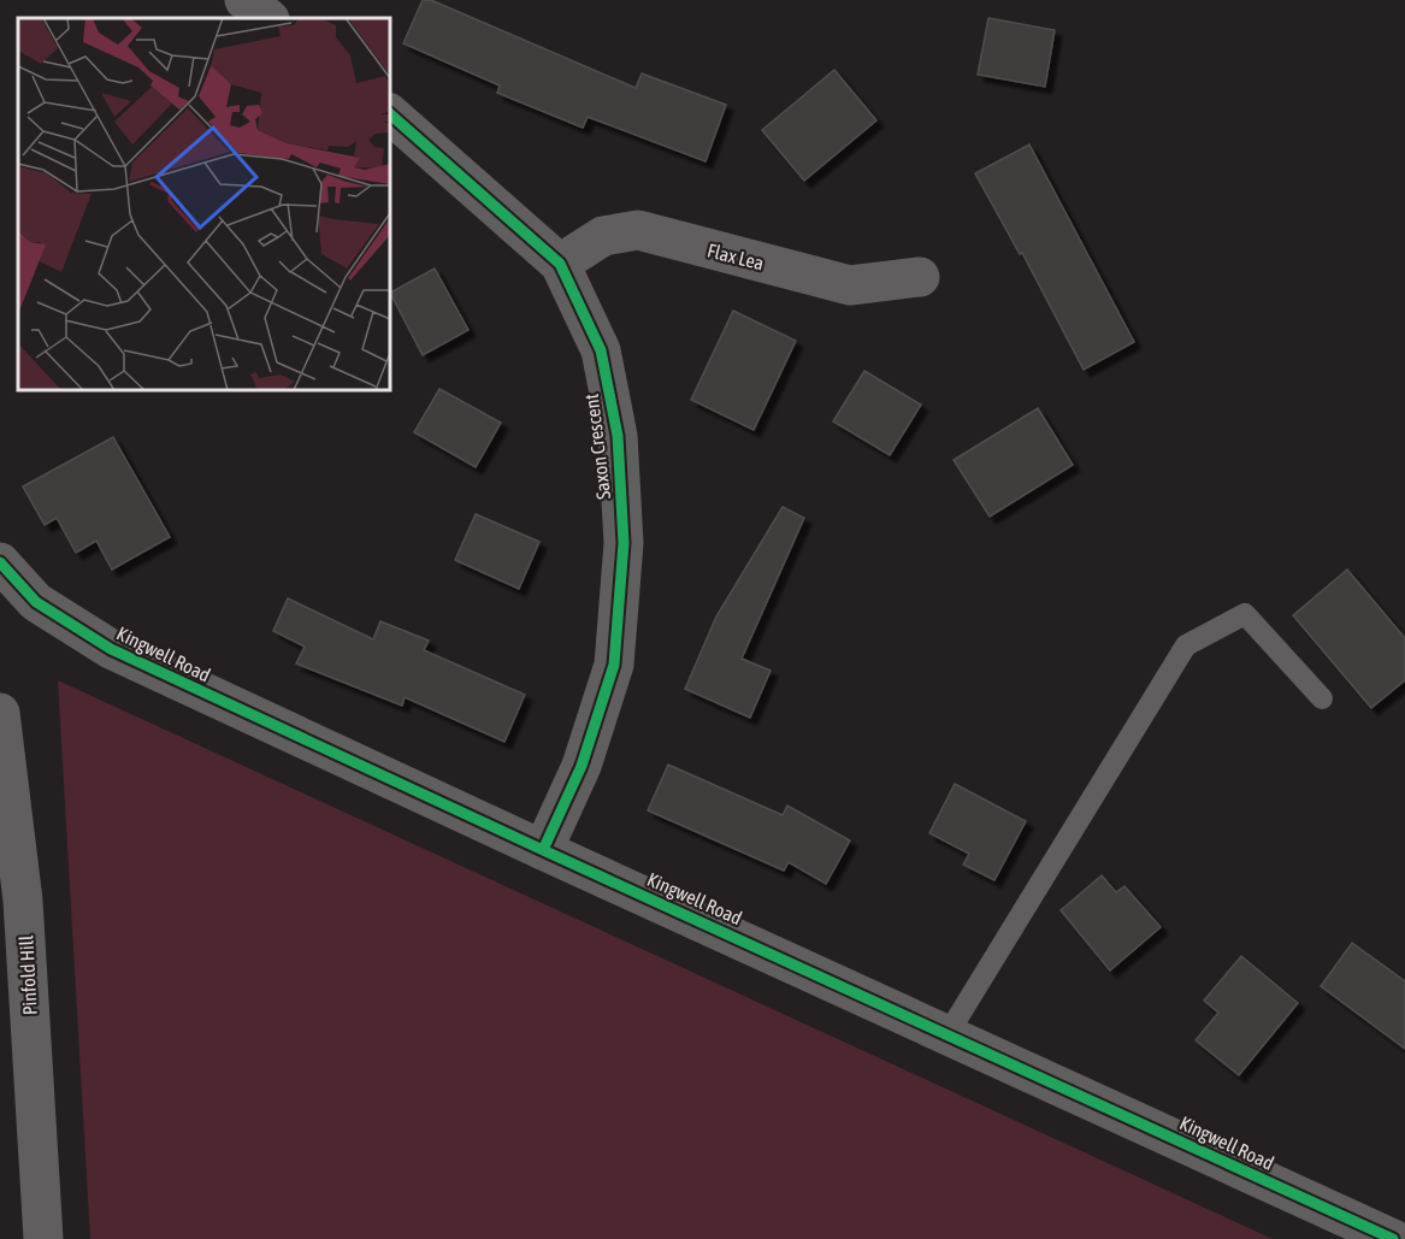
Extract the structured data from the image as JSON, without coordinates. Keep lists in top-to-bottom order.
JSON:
{
  "streets": {
    "street": [
      "Flax Lea",
      "Saxon Crescent",
      "Kingwell Road",
      "Pinfold Hill"
    ]
  },
  "crossings": [
    ["Flax Lea", "Saxon Crescent"],
    ["Saxon Crescent", "Kingwell Road"]
  ]
}
